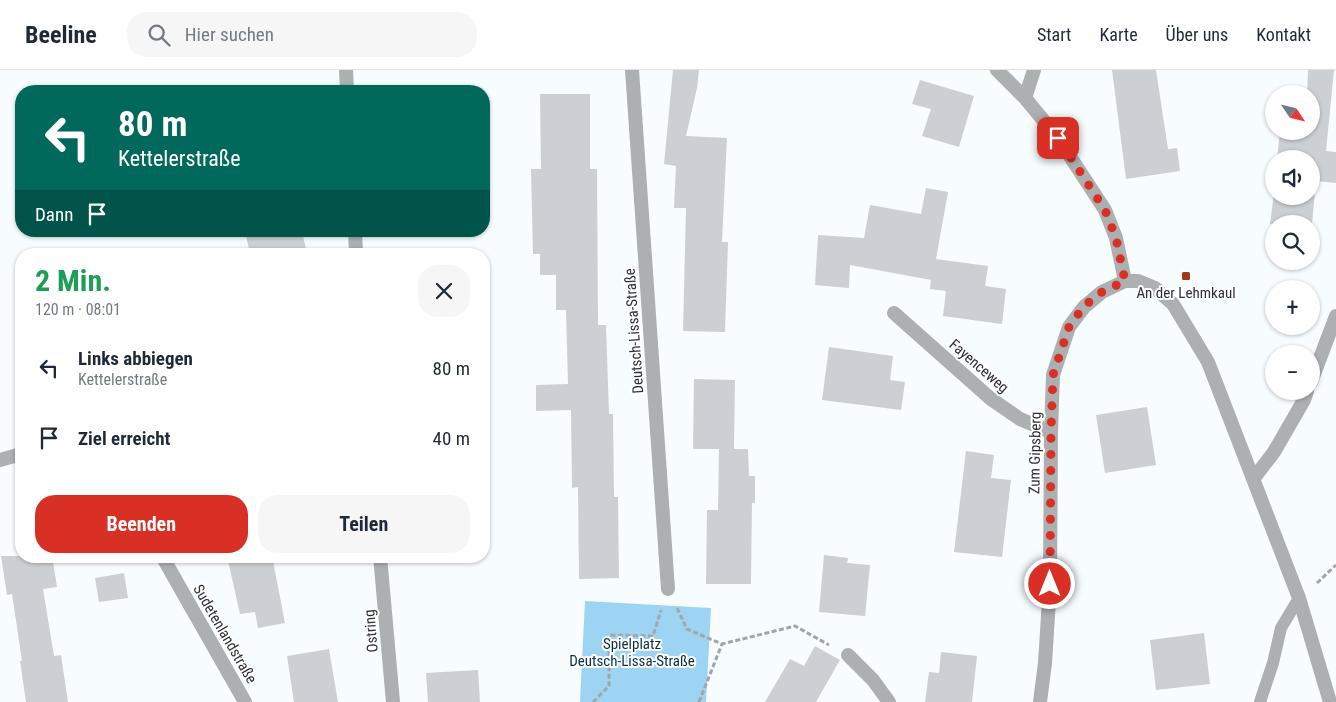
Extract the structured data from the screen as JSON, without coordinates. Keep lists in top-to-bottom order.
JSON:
{
  "streets": {
    "street": [
      "Deutsch-Lissa-Straße",
      "Fayenceweg",
      "Zum Gipsberg",
      "Ostring",
      "Sudetenlandstraße"
    ]
  },
  "crossings": [
    ["Fayenceweg", "Zum Gipsberg"]
  ],
  "parks": ["Spielplatz Deutsch-Lissa-Straße"],
  "places": {
    "transit": ["An der Lehmkaul"]
  },
  "north": "bottom right",
  "page": {
    "header": "Beeline",
    "search": "Hier suchen",
    "nav": [
      "Start",
      "Karte",
      "Über uns",
      "Kontakt"
    ],
    "map_buttons": ["+", "−"],
    "turn": ["80 m", "Kettelerstraße"],
    "then": "Dann",
    "heading": ["2 Min.", "120 m · 08:01"],
    "list": [
      {
        "name": "Links abbiegen",
        "note": "Kettelerstraße",
        "value": "80 m"
      },
      {
        "name": "Ziel erreicht",
        "value": "40 m"
      }
    ],
    "buttons": ["Beenden", "Teilen"]
  }
}
